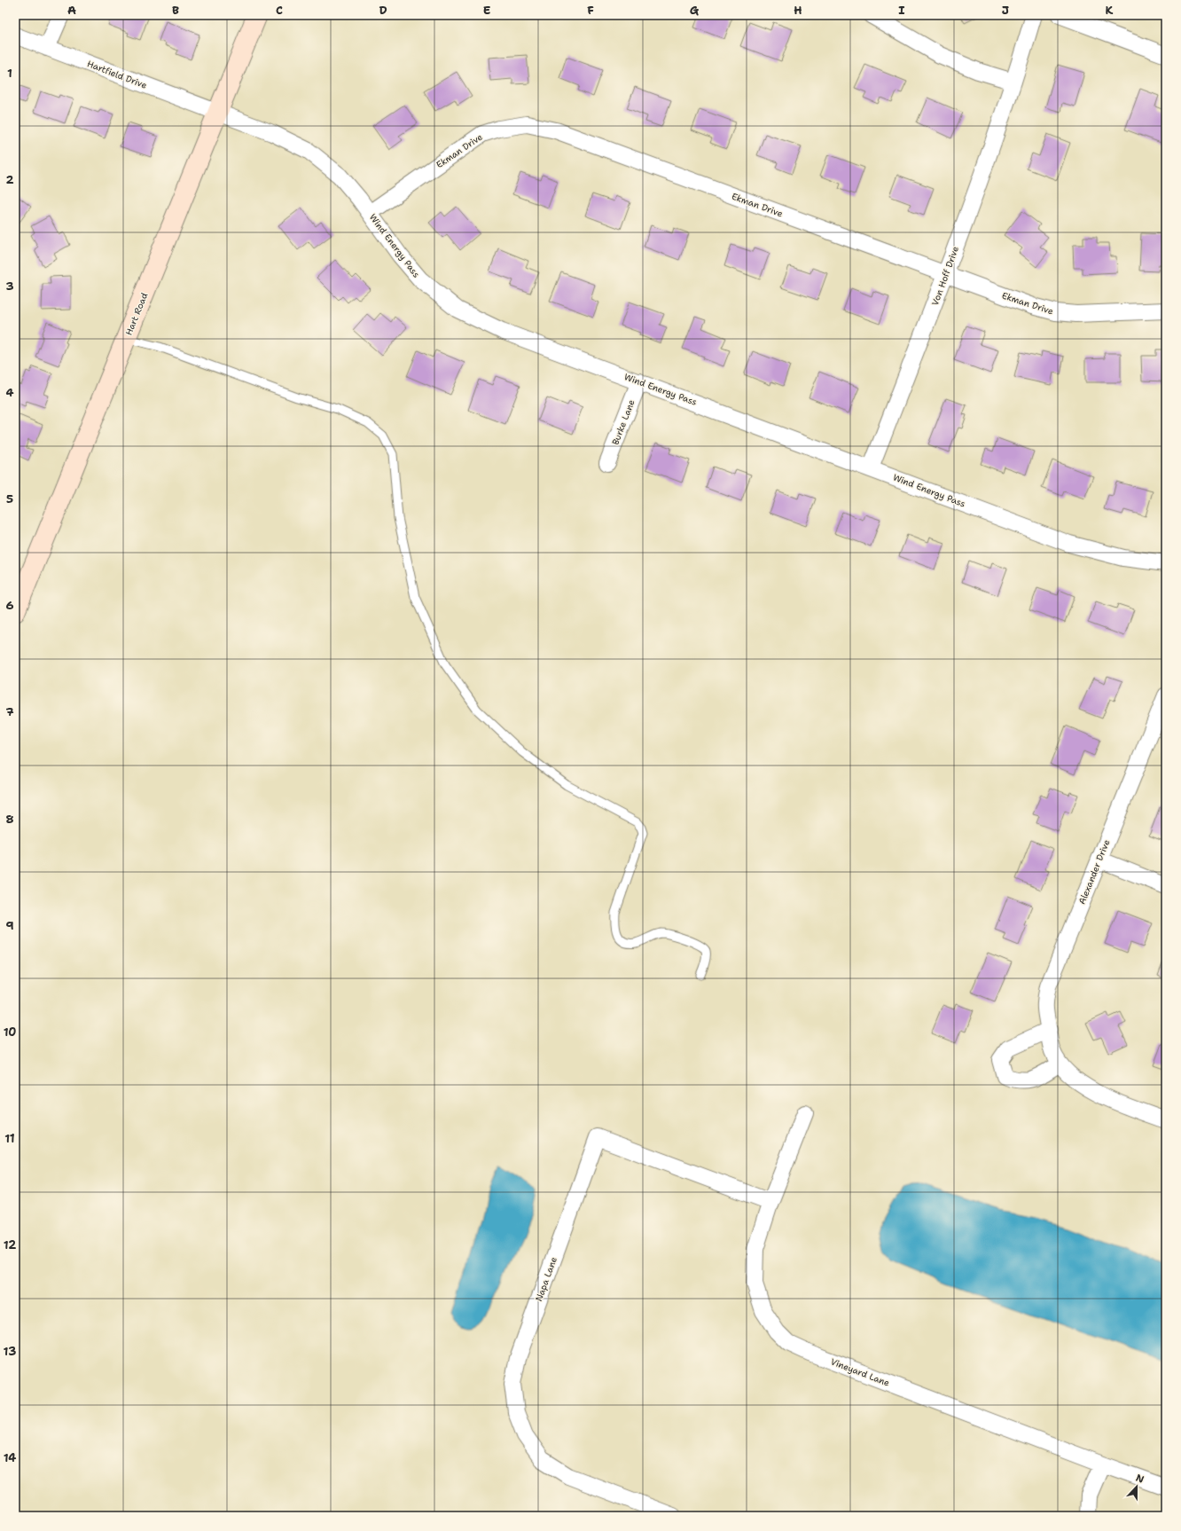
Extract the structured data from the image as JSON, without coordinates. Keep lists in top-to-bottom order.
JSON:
{
  "streets": {
    "street": [
      "Hartfield Drive",
      "Ekman Drive",
      "Wind Energy Pass",
      "Von Hoff Drive",
      "Hart Road",
      "Burke Lane",
      "Alexander Drive",
      "Napa Lane",
      "Vineyard Lane"
    ]
  },
  "crossings": [
    ["Hartfield Drive", "Wind Energy Pass"],
    ["Hartfield Drive", "Hart Road"],
    ["Ekman Drive", "Wind Energy Pass"],
    ["Ekman Drive", "Von Hoff Drive"],
    ["Wind Energy Pass", "Von Hoff Drive"],
    ["Wind Energy Pass", "Hart Road"],
    ["Wind Energy Pass", "Burke Lane"],
    ["Napa Lane", "Vineyard Lane"]
  ],
  "north": "top",
  "grid": {
    "columns": [
      "A",
      "B",
      "C",
      "D",
      "E",
      "F",
      "G",
      "H",
      "I",
      "J",
      "K"
    ],
    "rows": [
      "1",
      "2",
      "3",
      "4",
      "5",
      "6",
      "7",
      "8",
      "9",
      "10",
      "11",
      "12",
      "13",
      "14"
    ]
  }
}
